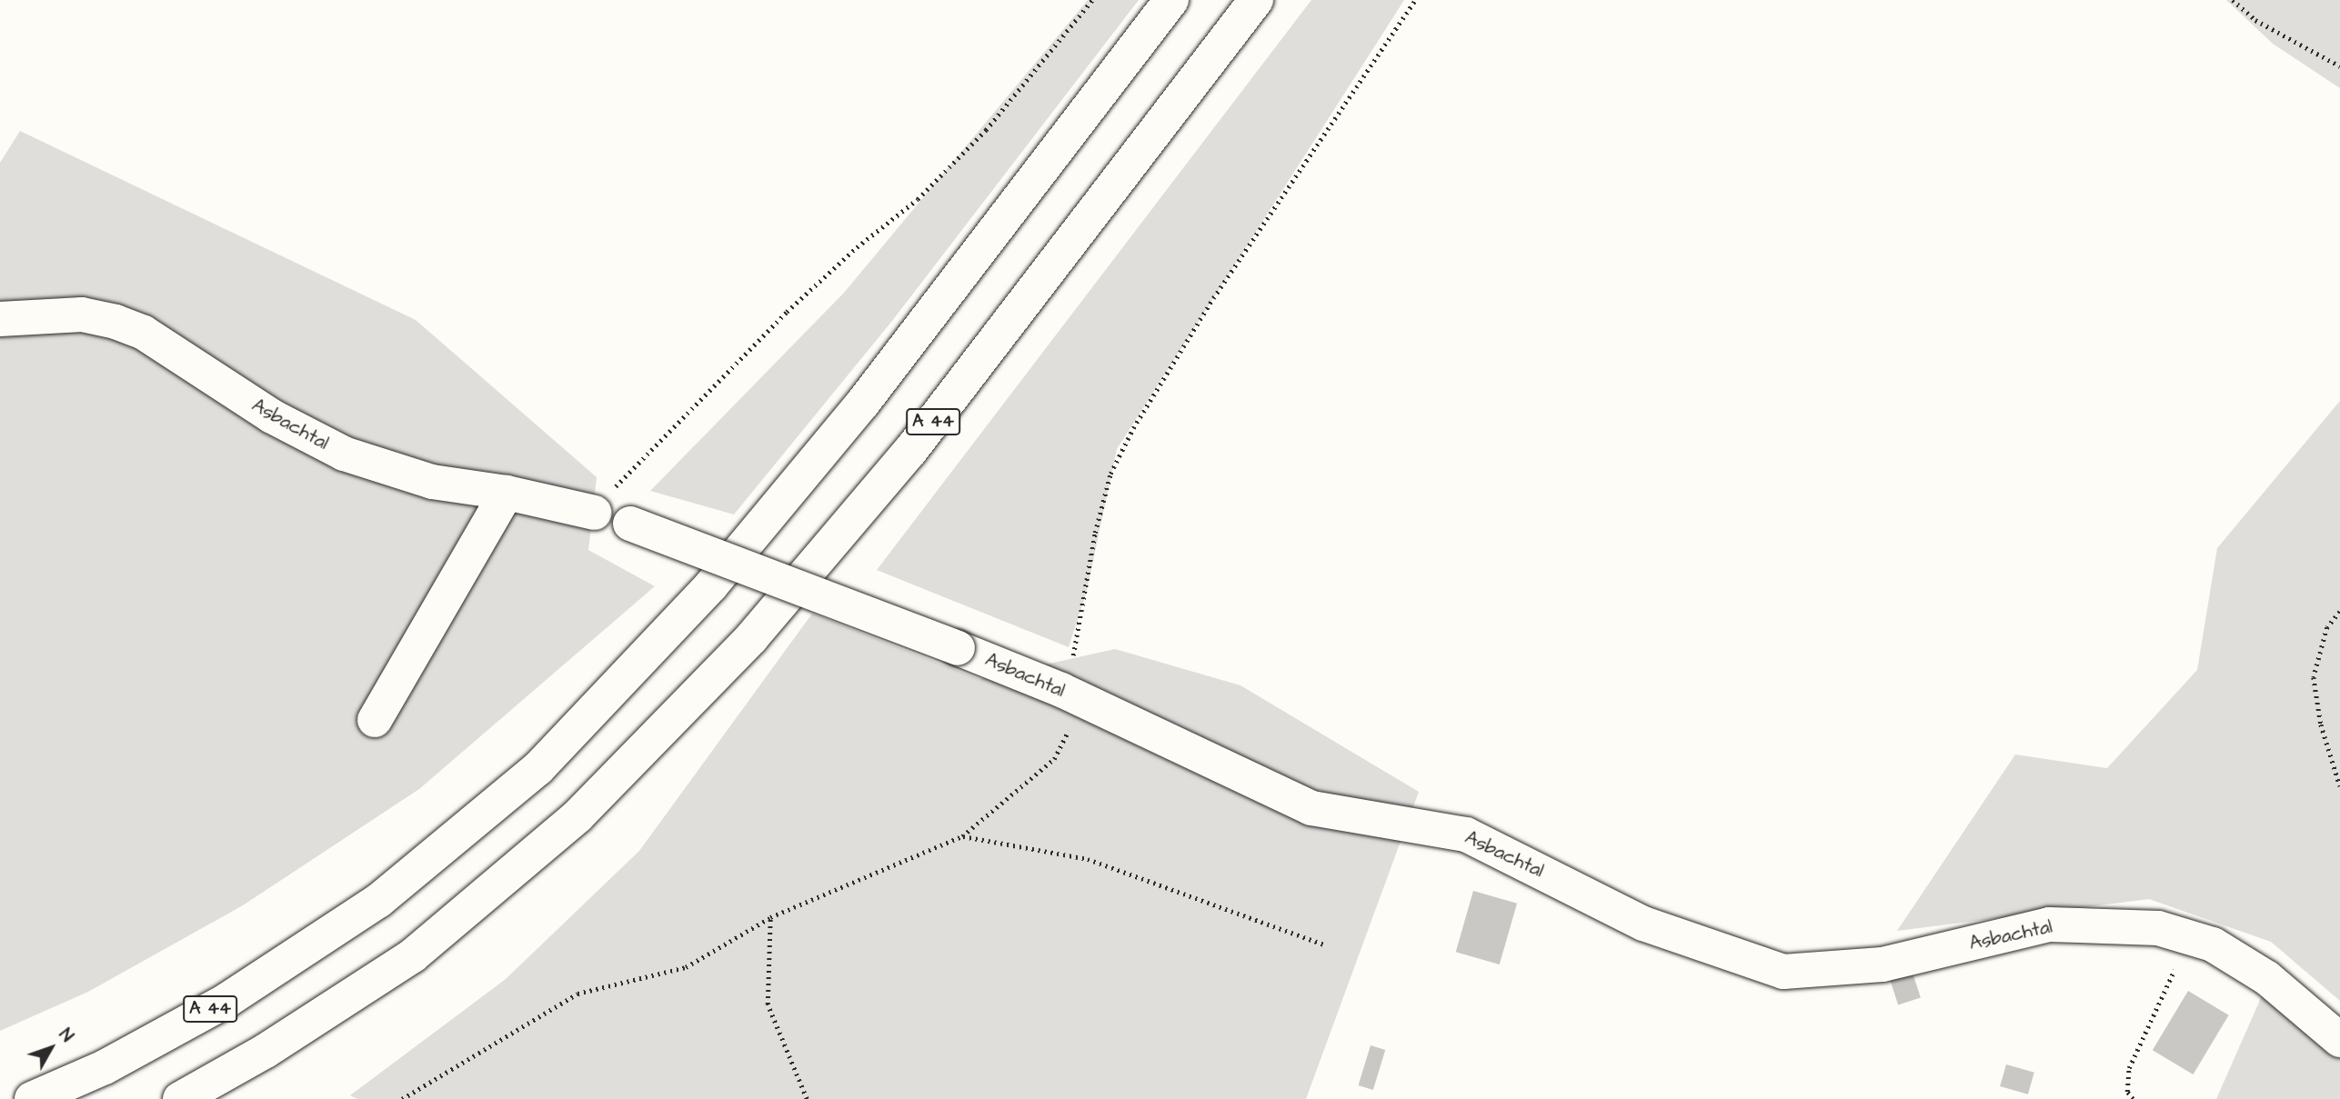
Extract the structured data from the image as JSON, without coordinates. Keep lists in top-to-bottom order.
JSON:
{
  "streets": {
    "main road": ["A 44", "Asbachtal"]
  },
  "north": "top right"
}
